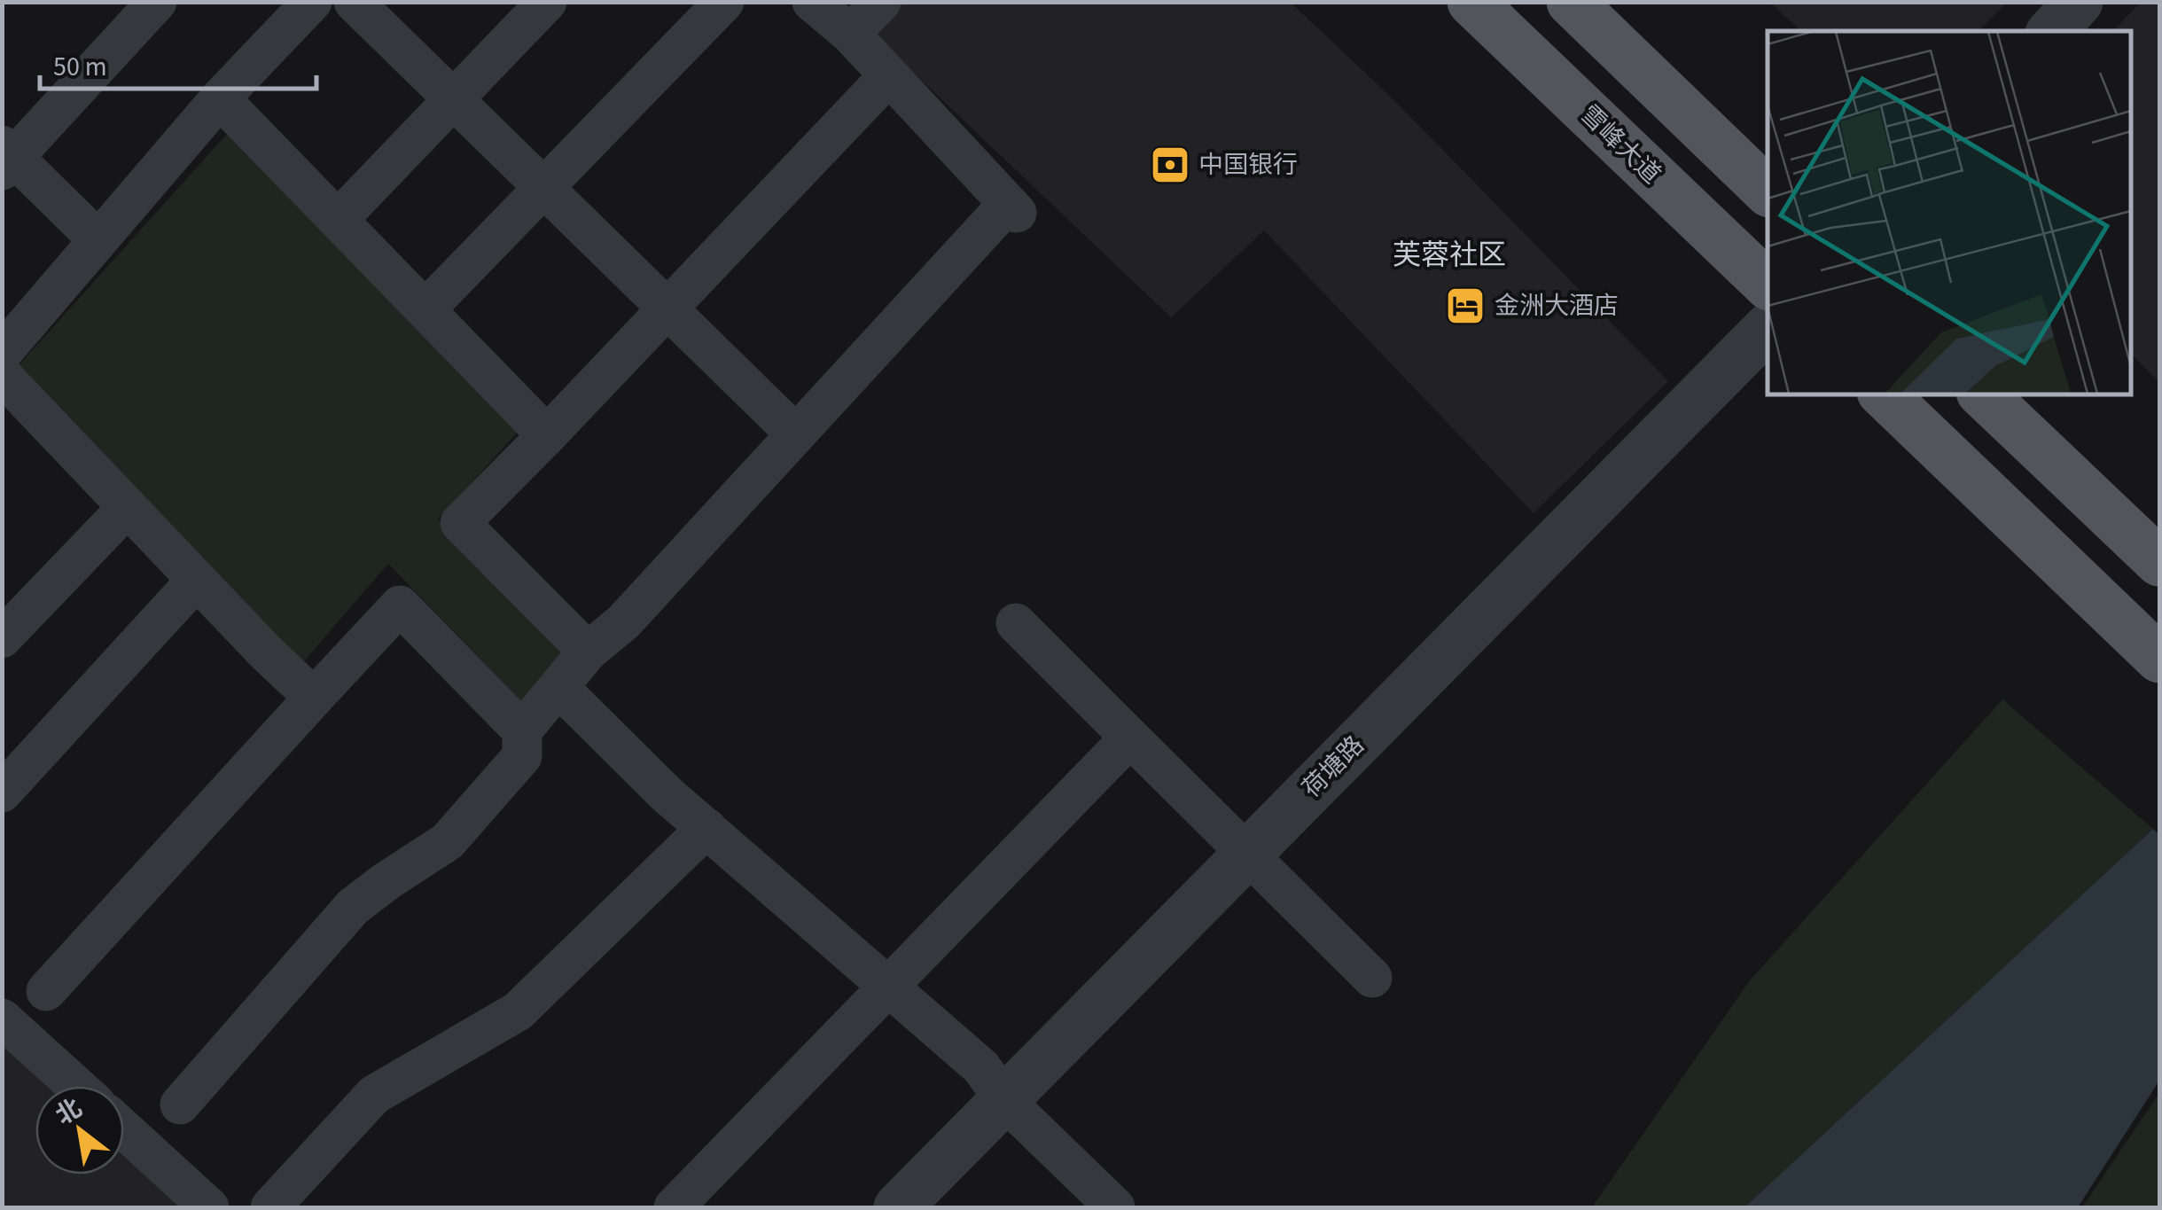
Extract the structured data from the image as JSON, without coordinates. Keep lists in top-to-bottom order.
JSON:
{
  "streets": {
    "main road": ["雪峰大道"],
    "street": ["荷塘路"]
  },
  "districts": ["芙蓉社区"],
  "places": {
    "bank": ["中国银行"],
    "hotel": ["金洲大酒店"]
  },
  "scale_bar": "50 m",
  "north": "top left"
}
